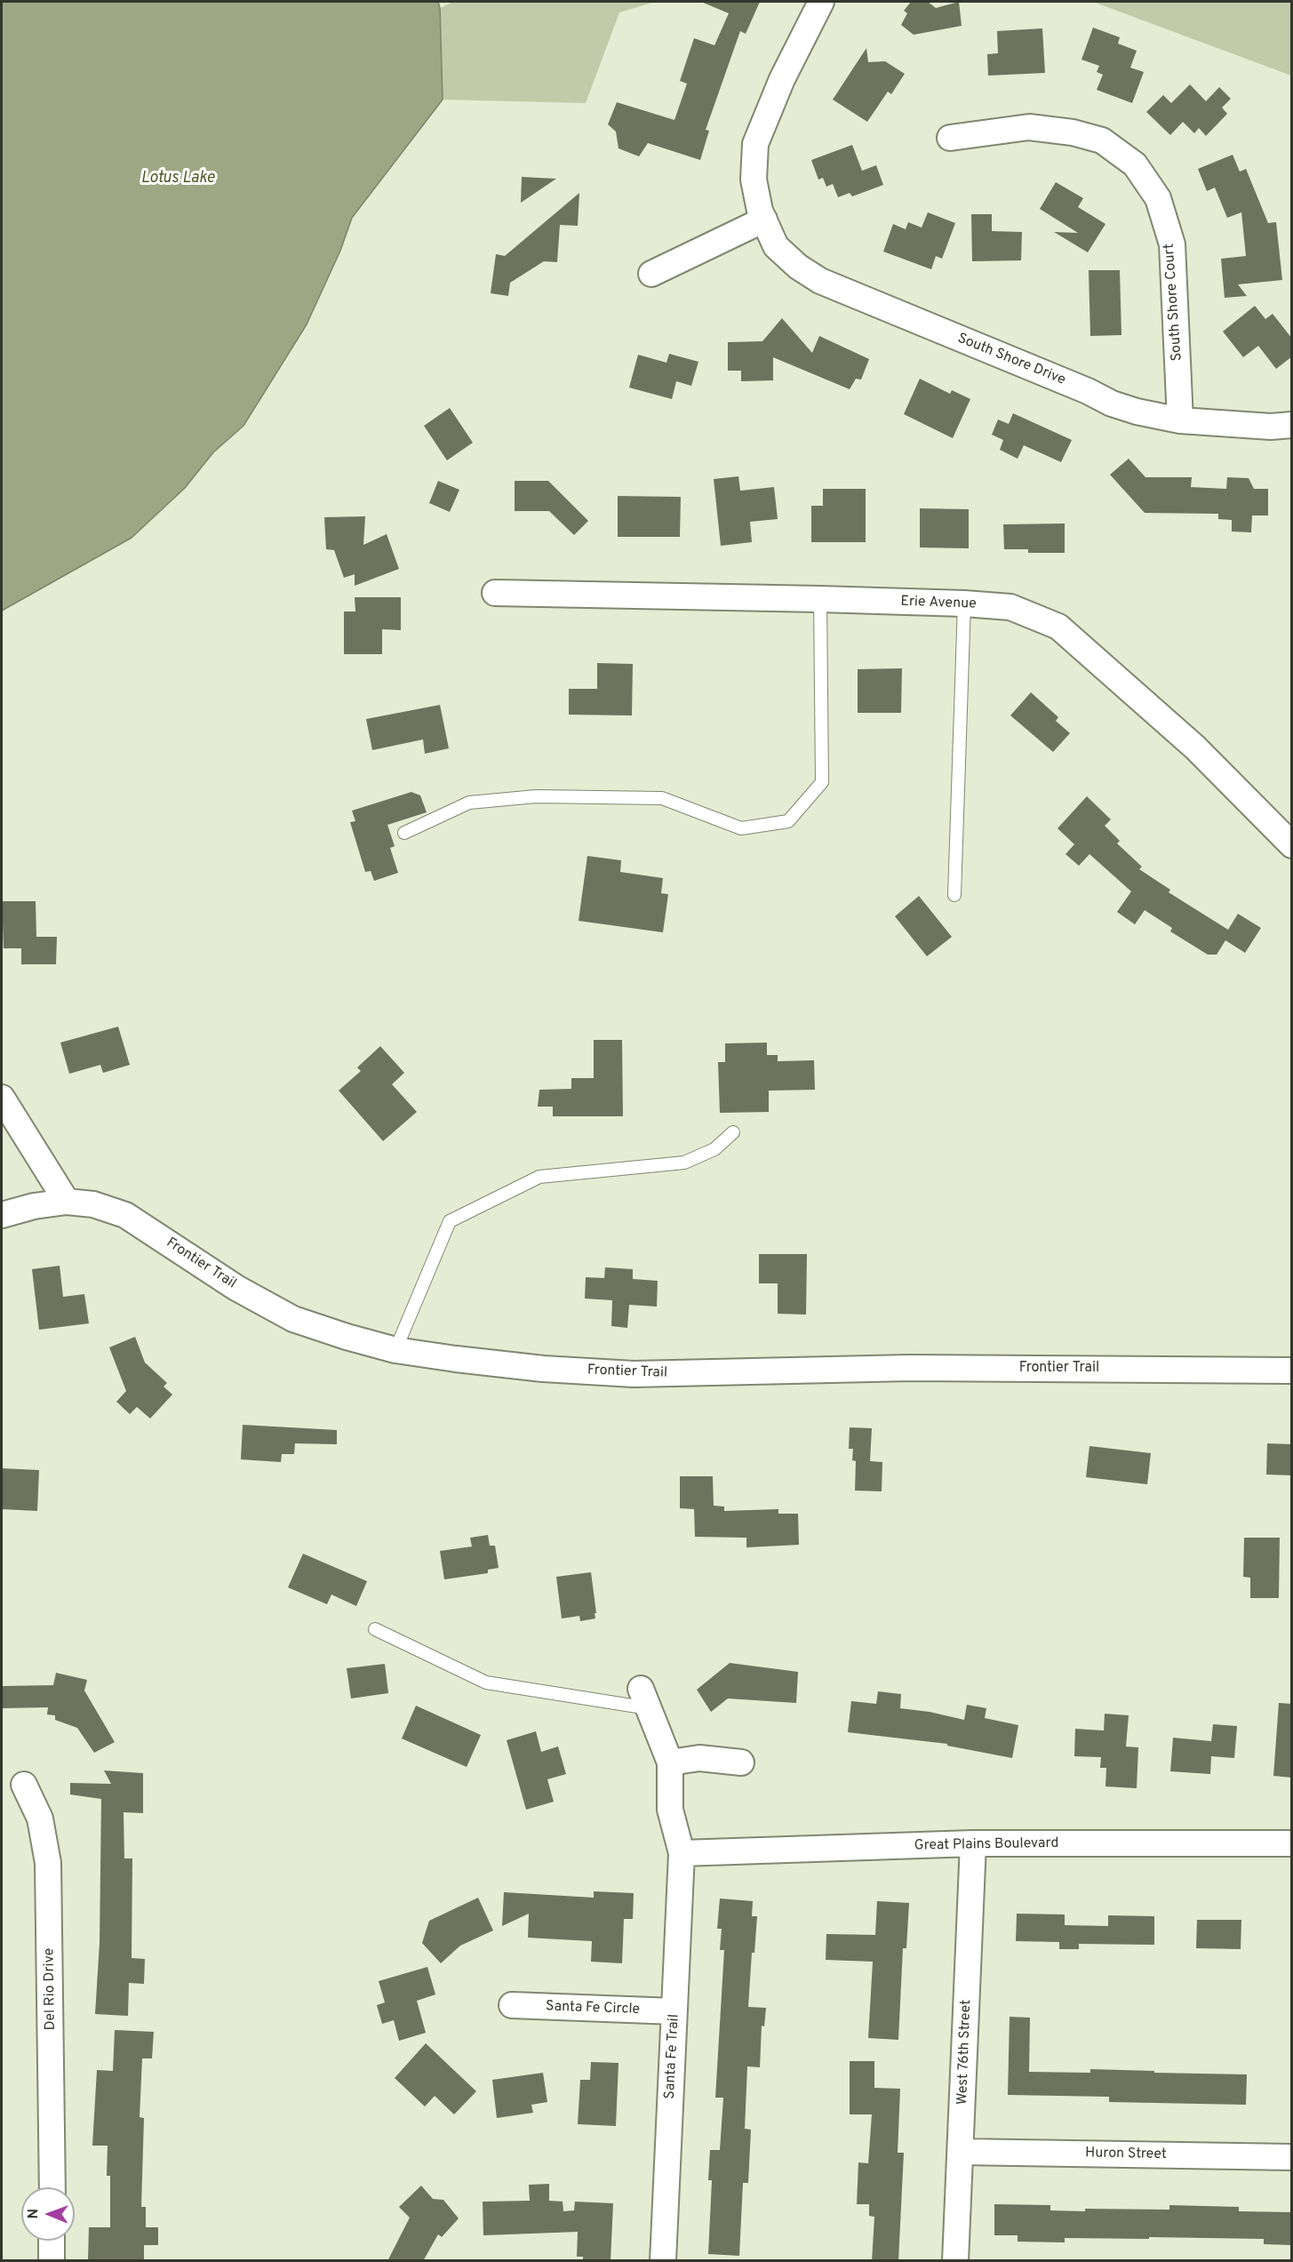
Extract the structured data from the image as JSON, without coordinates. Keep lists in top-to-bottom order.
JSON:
{
  "streets": {
    "street": [
      "South Shore Court",
      "South Shore Drive",
      "Erie Avenue",
      "Frontier Trail",
      "Great Plains Boulevard",
      "Del Rio Drive",
      "Santa Fe Circle",
      "West 76th Street",
      "Santa Fe Trail",
      "Huron Street"
    ]
  },
  "crossings": [
    ["South Shore Court", "South Shore Drive"],
    ["Great Plains Boulevard", "West 76th Street"],
    ["Great Plains Boulevard", "Santa Fe Trail"],
    ["Santa Fe Circle", "Santa Fe Trail"],
    ["West 76th Street", "Huron Street"]
  ],
  "water": ["Lotus Lake"],
  "north": "left"
}
